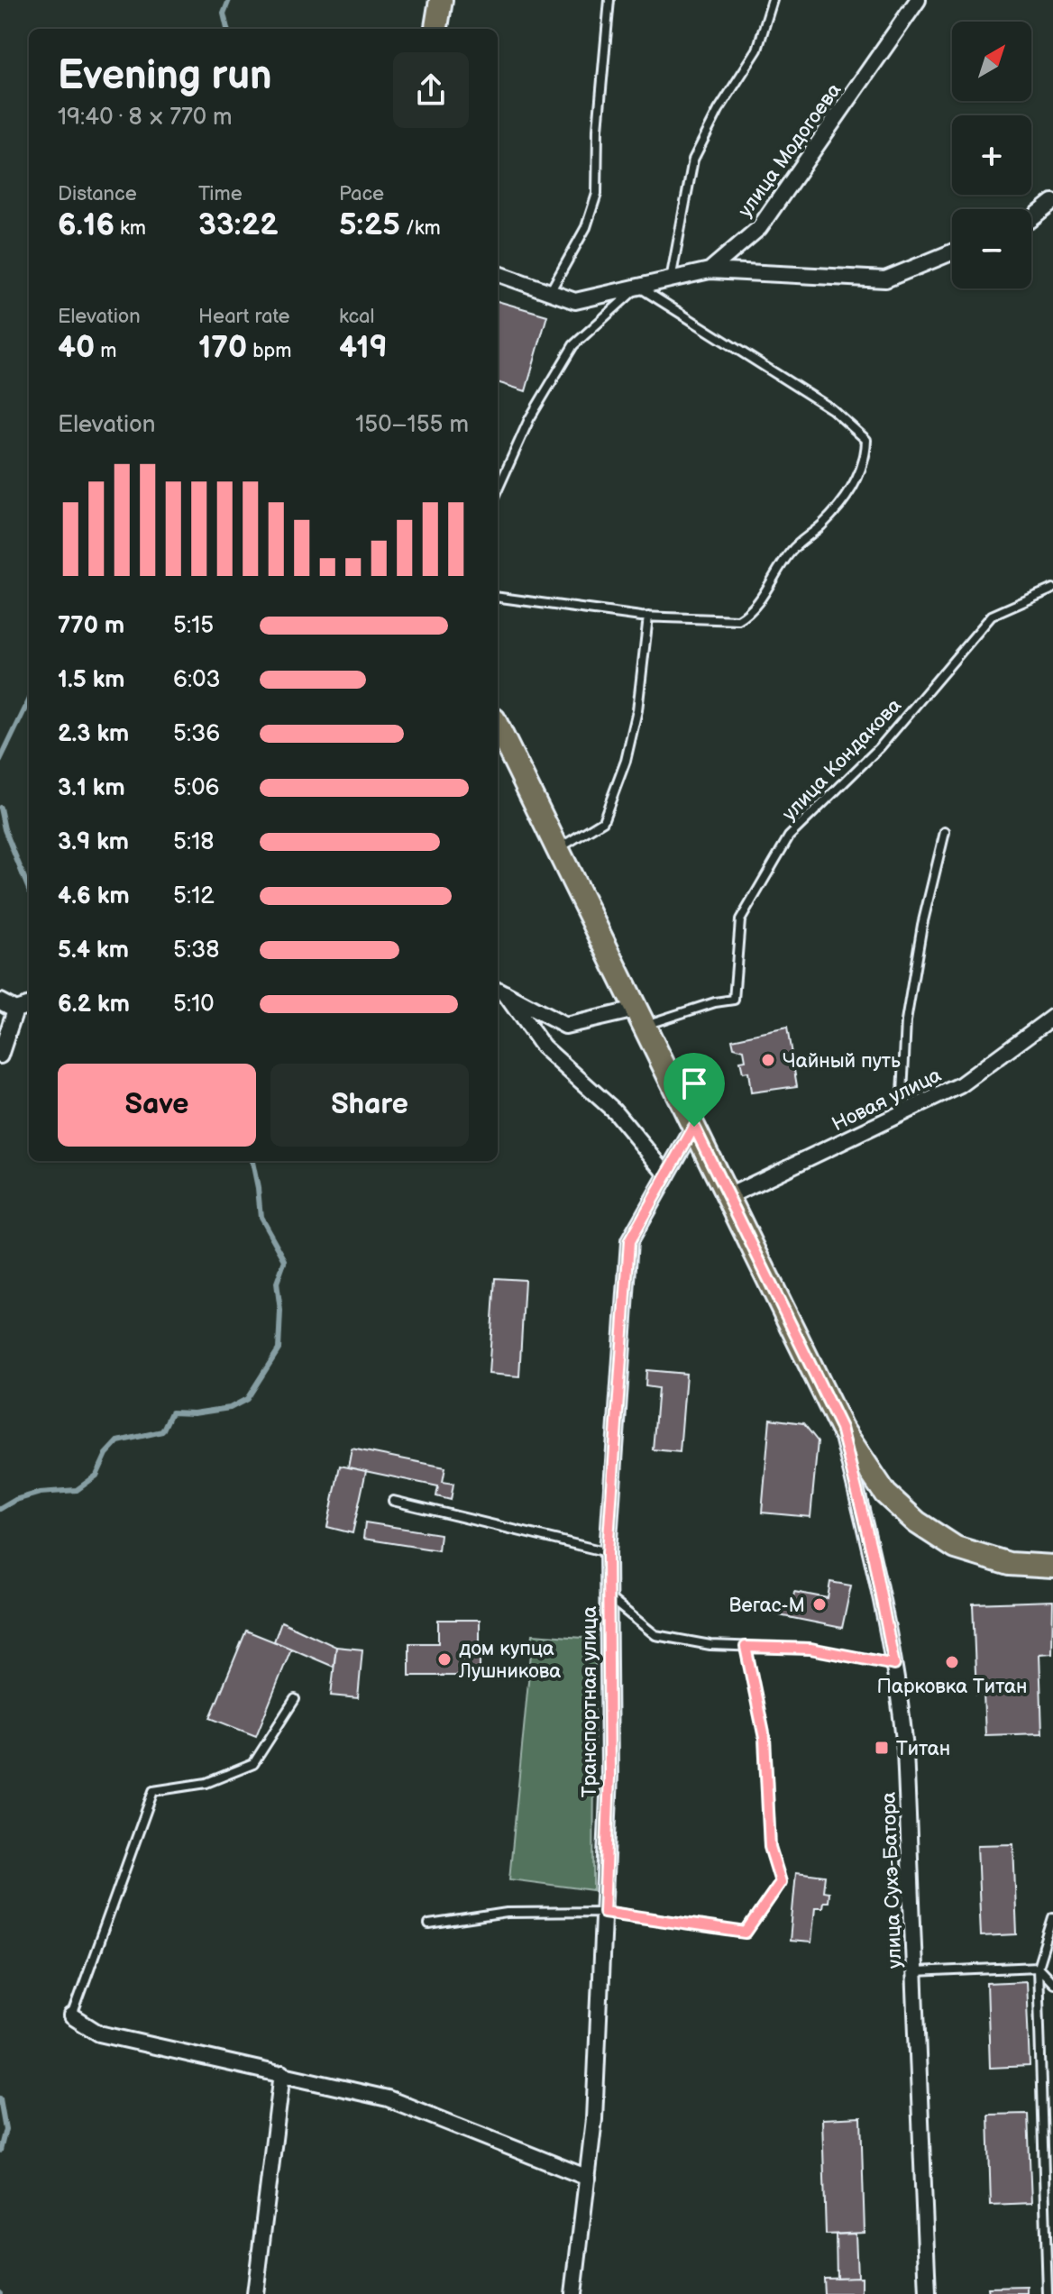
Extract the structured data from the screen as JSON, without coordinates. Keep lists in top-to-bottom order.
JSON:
{
  "streets": {
    "street": [
      "улица Модогоева",
      "Новая улица",
      "Транспортная улица",
      "улица Сухэ-Батора"
    ],
    "lane": ["улица Кондакова"]
  },
  "places": {
    "other": [
      "Чайный путь",
      "Вегас-М",
      "дом купца Лушникова",
      "Парковка Титан"
    ],
    "transit": ["Титан"]
  },
  "north": "top right",
  "page": {
    "map_buttons": ["+", "−"],
    "heading": ["Evening run", "19:40 · 8 × 770 m"],
    "stats": [
      ["Distance", "6.16 km"],
      ["Time", "33:22"],
      ["Pace", "5:25 /km"],
      ["Elevation", "40 m"],
      ["Heart rate", "170 bpm"],
      ["kcal", "419"]
    ],
    "chart": ["Elevation", "150–155 m"],
    "list": [
      {
        "name": "770 m",
        "note": "5:15"
      },
      {
        "name": "1.5 km",
        "note": "6:03"
      },
      {
        "name": "2.3 km",
        "note": "5:36"
      },
      {
        "name": "3.1 km",
        "note": "5:06"
      },
      {
        "name": "3.9 km",
        "note": "5:18"
      },
      {
        "name": "4.6 km",
        "note": "5:12"
      },
      {
        "name": "5.4 km",
        "note": "5:38"
      },
      {
        "name": "6.2 km",
        "note": "5:10"
      }
    ],
    "buttons": ["Save", "Share"]
  }
}
